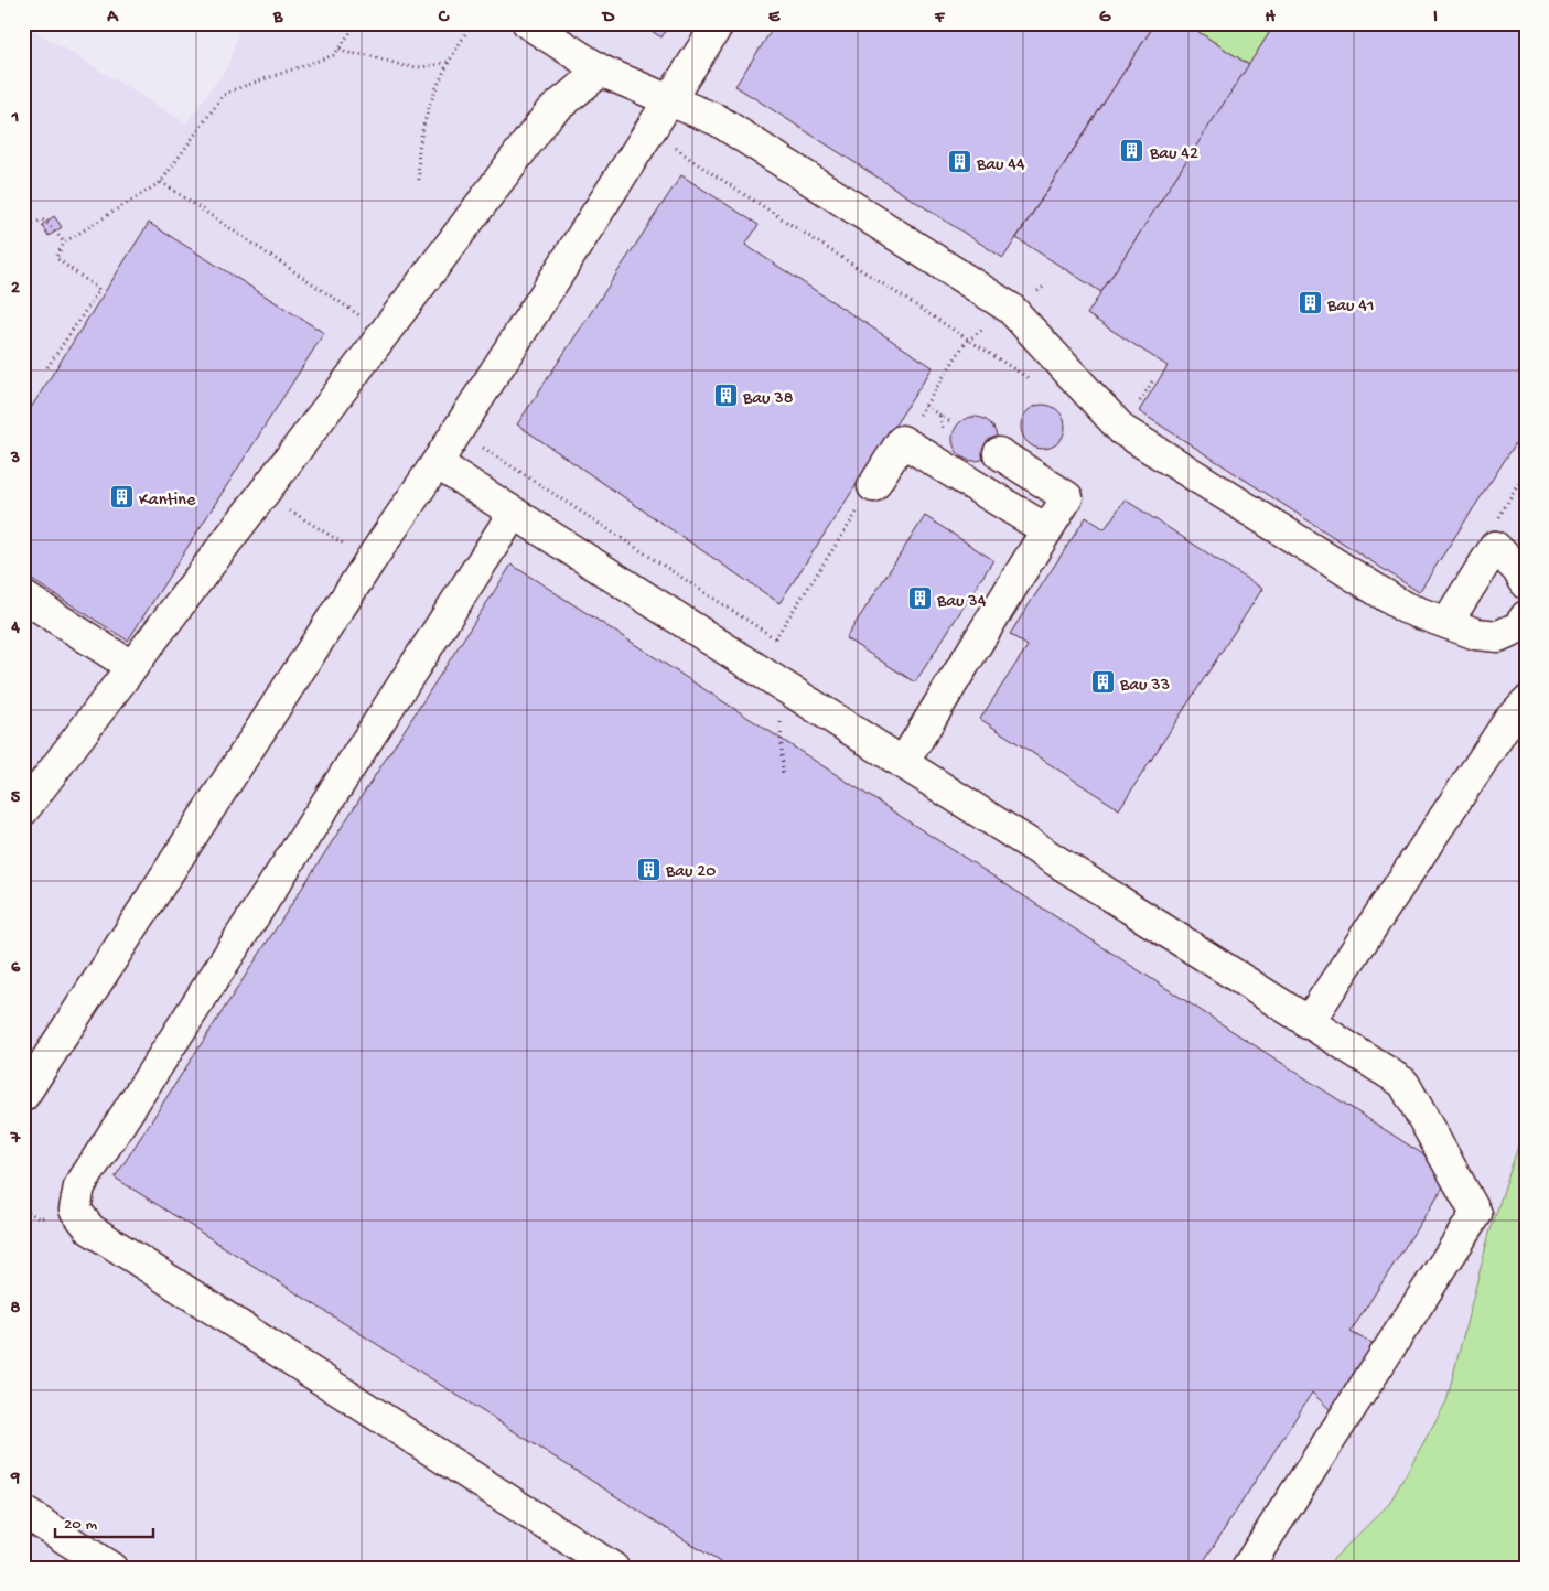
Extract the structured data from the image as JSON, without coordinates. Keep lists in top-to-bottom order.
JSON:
{
  "places": {
    "building": [
      "Bau 42",
      "Bau 44",
      "Bau 41",
      "Bau 38",
      "Kantine",
      "Bau 34",
      "Bau 33",
      "Bau 20"
    ]
  },
  "scale_bar": "20 m",
  "grid": {
    "columns": [
      "A",
      "B",
      "C",
      "D",
      "E",
      "F",
      "G",
      "H",
      "I"
    ],
    "rows": [
      "1",
      "2",
      "3",
      "4",
      "5",
      "6",
      "7",
      "8",
      "9"
    ]
  }
}
